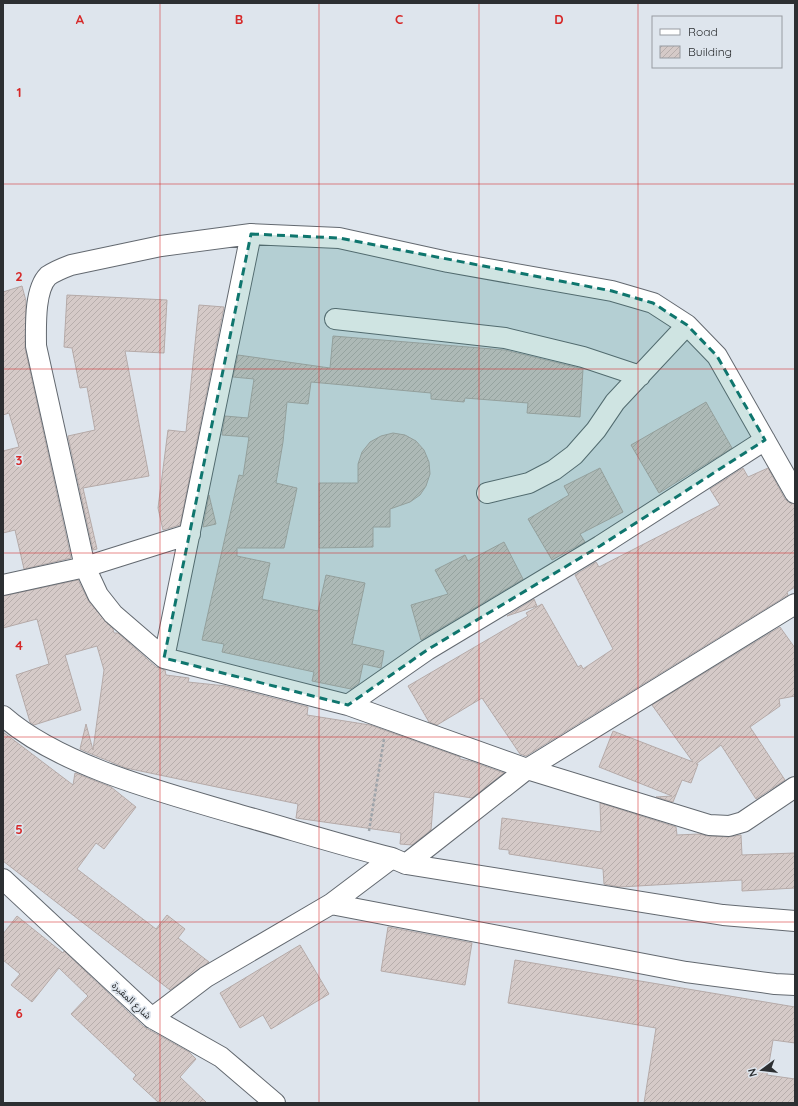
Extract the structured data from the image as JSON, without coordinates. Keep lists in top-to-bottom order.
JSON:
{
  "streets": {
    "street": ["شارع المقبرة"]
  },
  "legend": ["Road", "Building"],
  "north": "left",
  "grid": {
    "columns": [
      "A",
      "B",
      "C",
      "D"
    ],
    "rows": [
      "1",
      "2",
      "3",
      "4",
      "5",
      "6"
    ]
  }
}
